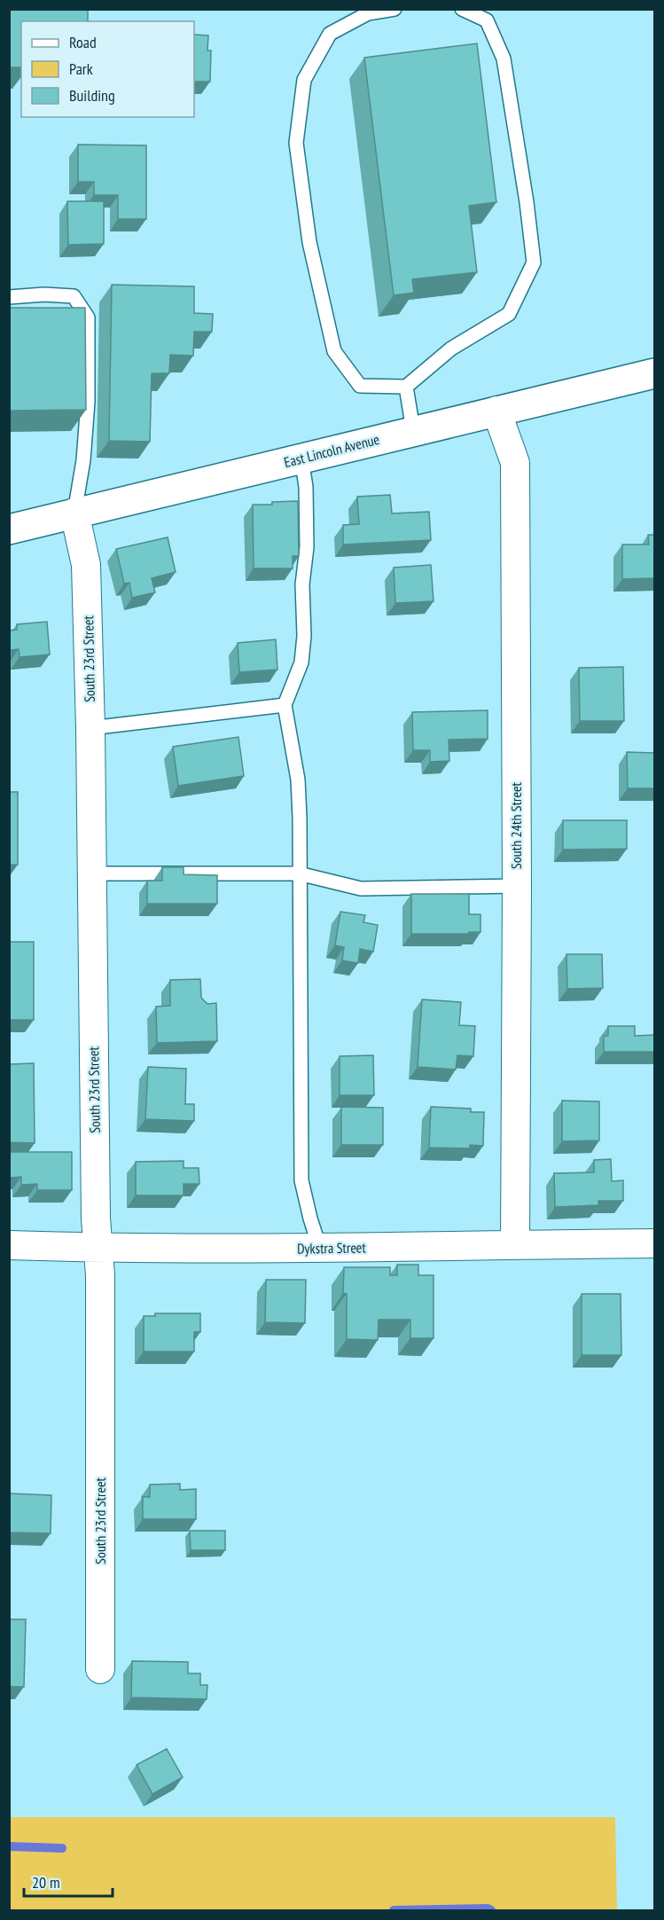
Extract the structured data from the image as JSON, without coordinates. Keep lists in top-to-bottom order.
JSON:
{
  "streets": {
    "main road": ["East Lincoln Avenue"],
    "street": ["South 23rd Street", "South 24th Street", "Dykstra Street"]
  },
  "crossings": [
    ["East Lincoln Avenue", "South 23rd Street"],
    ["East Lincoln Avenue", "South 24th Street"],
    ["South 23rd Street", "Dykstra Street"],
    ["South 24th Street", "Dykstra Street"]
  ],
  "legend": ["Road", "Park", "Building"],
  "scale_bar": "20 m"
}
